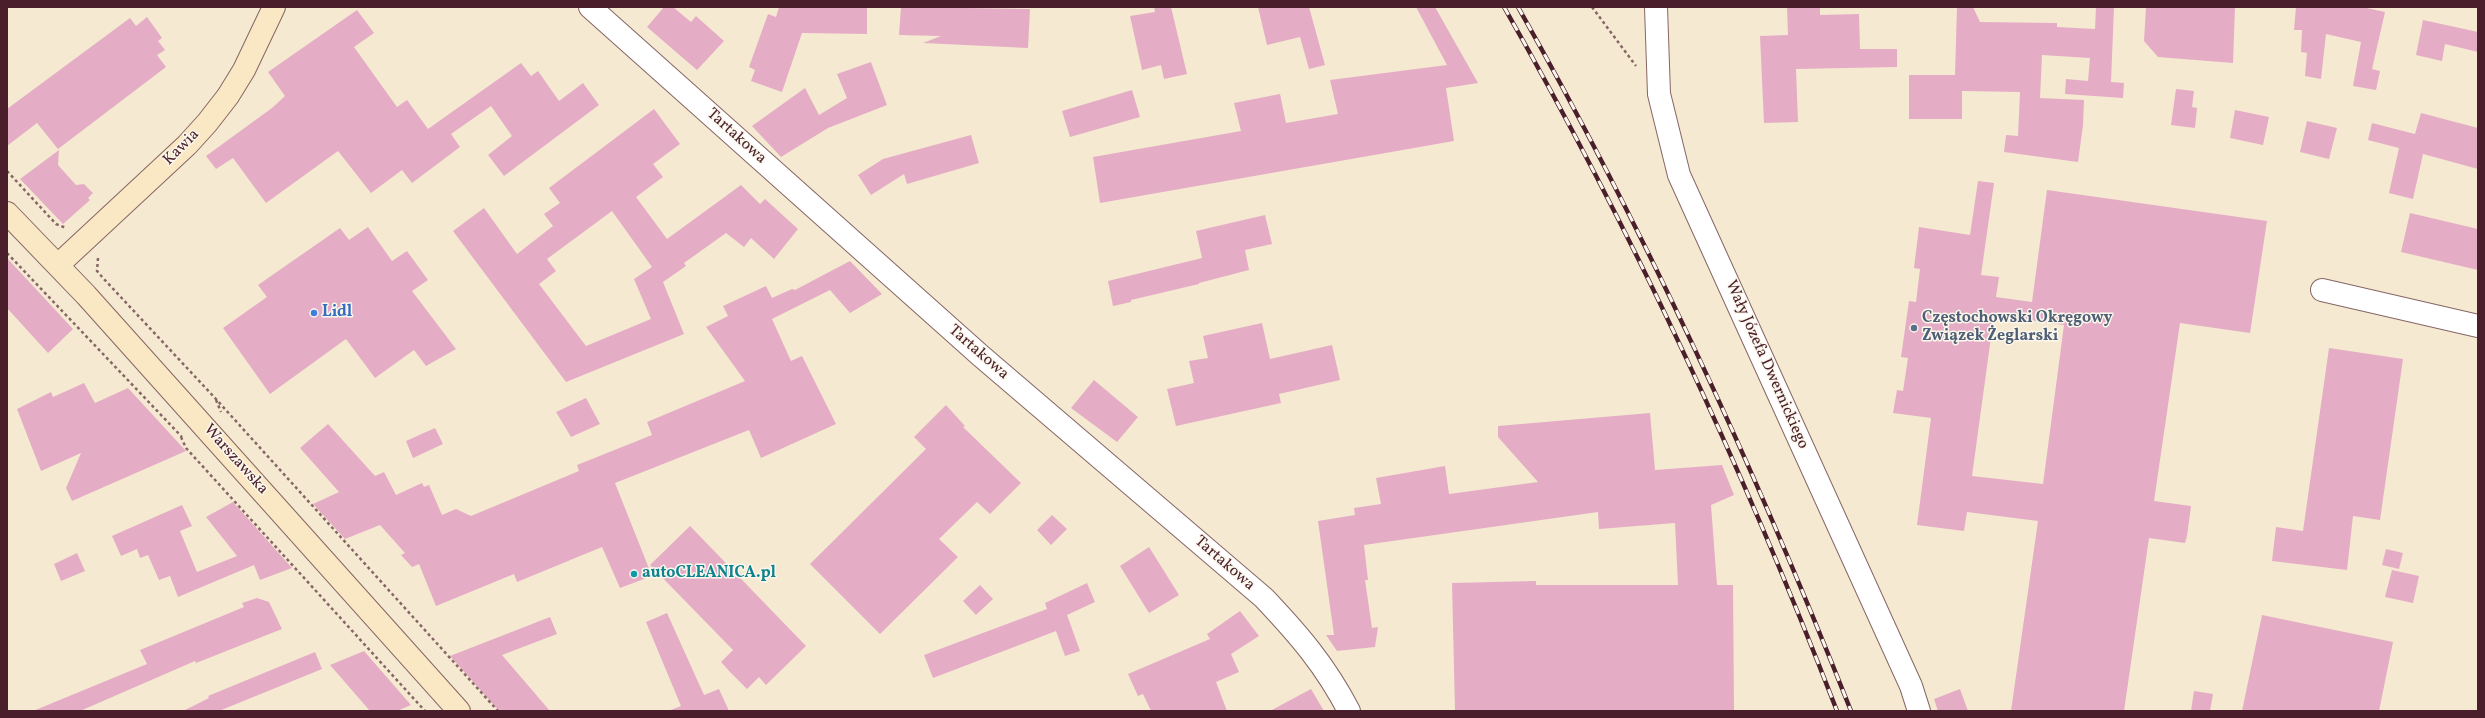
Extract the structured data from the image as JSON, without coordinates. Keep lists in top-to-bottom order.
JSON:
{
  "streets": {
    "street": [
      "Tartakowa",
      "Kawia",
      "Wały Józefa Dwernickiego",
      "Warszawska"
    ]
  },
  "crossings": [
    ["Kawia", "Warszawska"]
  ],
  "places": ["Lidl", "Częstochowski Okręgowy Związek Żeglarski", "autoCLEANICA.pl"]
}
